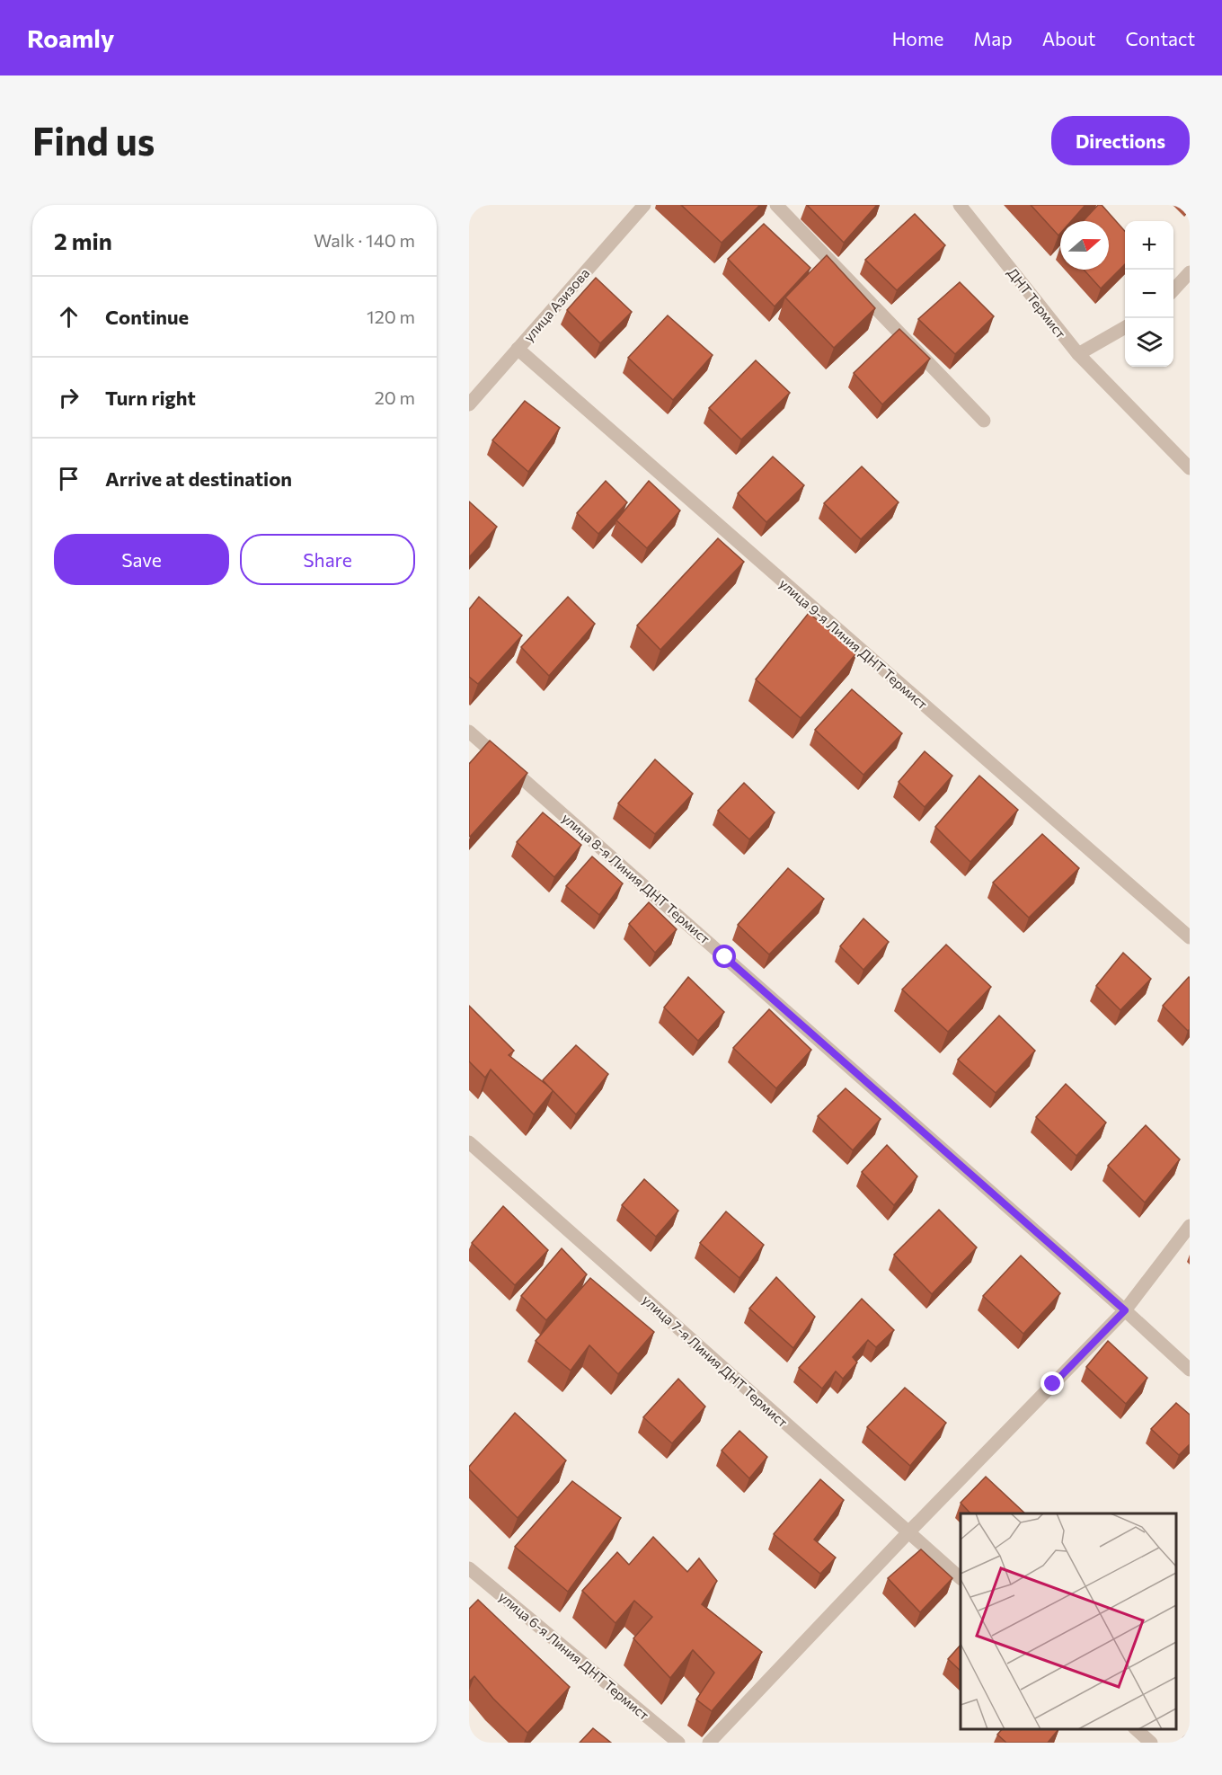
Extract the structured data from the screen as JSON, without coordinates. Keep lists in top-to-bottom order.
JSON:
{
  "streets": {
    "street": [
      "ДНТ Термист",
      "улица Азизова",
      "улица 9-я Линия ДНТ Термист",
      "улица 8-я Линия ДНТ Термист",
      "улица 7-я Линия ДНТ Термист",
      "улица 6-я Линия ДНТ Термист"
    ]
  },
  "crossings": [
    ["улица Азизова", "улица 9-я Линия ДНТ Термист"]
  ],
  "north": "right",
  "page": {
    "header": "Roamly",
    "nav": [
      "Home",
      "Map",
      "About",
      "Contact"
    ],
    "buttons": [
      "Directions",
      ["Save", "Share"]
    ],
    "title": "Find us",
    "heading": ["2 min", "Walk · 140 m"],
    "map_buttons": ["+", "−"],
    "list": [
      ["Continue", "120 m"],
      ["Turn right", "20 m"],
      "Arrive at destination"
    ]
  }
}
